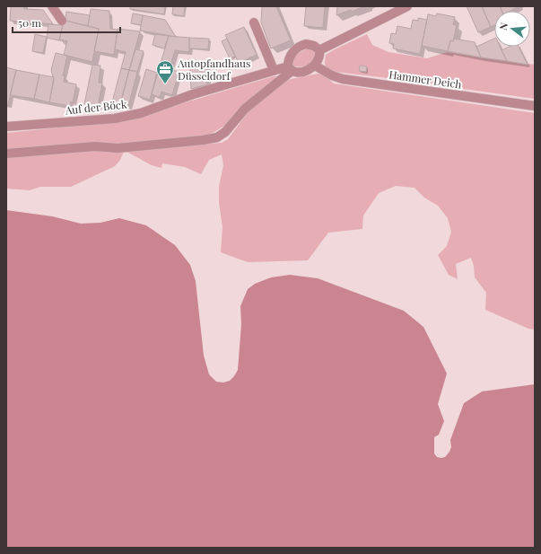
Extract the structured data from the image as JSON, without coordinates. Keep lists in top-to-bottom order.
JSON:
{
  "streets": {
    "street": ["Hammer Deich", "Auf der Böck"]
  },
  "crossings": [
    ["Hammer Deich", "Auf der Böck"]
  ],
  "places": {
    "office": ["Autopfandhaus Düsseldorf"]
  },
  "scale_bar": "50 m",
  "north": "left"
}
